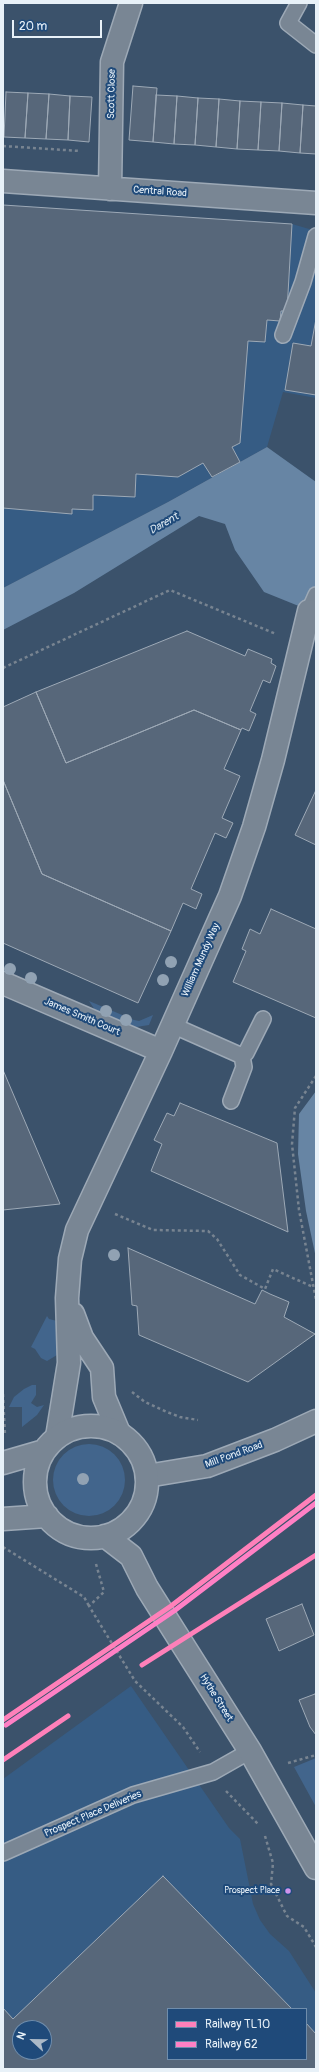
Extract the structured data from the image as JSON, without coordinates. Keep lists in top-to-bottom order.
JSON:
{
  "streets": {
    "street": [
      "Scott Close",
      "Central Road",
      "William Mundy Way",
      "James Smith Court",
      "Mill Pond Road",
      "Hythe Street"
    ],
    "lane": ["Prospect Place Deliveries"]
  },
  "crossings": [
    ["Scott Close", "Central Road"],
    ["William Mundy Way", "James Smith Court"],
    ["William Mundy Way", "Mill Pond Road"],
    ["William Mundy Way", "Hythe Street"],
    ["Mill Pond Road", "Hythe Street"],
    ["Hythe Street", "Prospect Place Deliveries"]
  ],
  "water": ["Darent"],
  "places": ["Prospect Place"],
  "lines": ["rail line TL10", "rail line 62"],
  "legend": ["Railway TL10", "Railway 62"],
  "scale_bar": "20 m",
  "north": "left"
}
